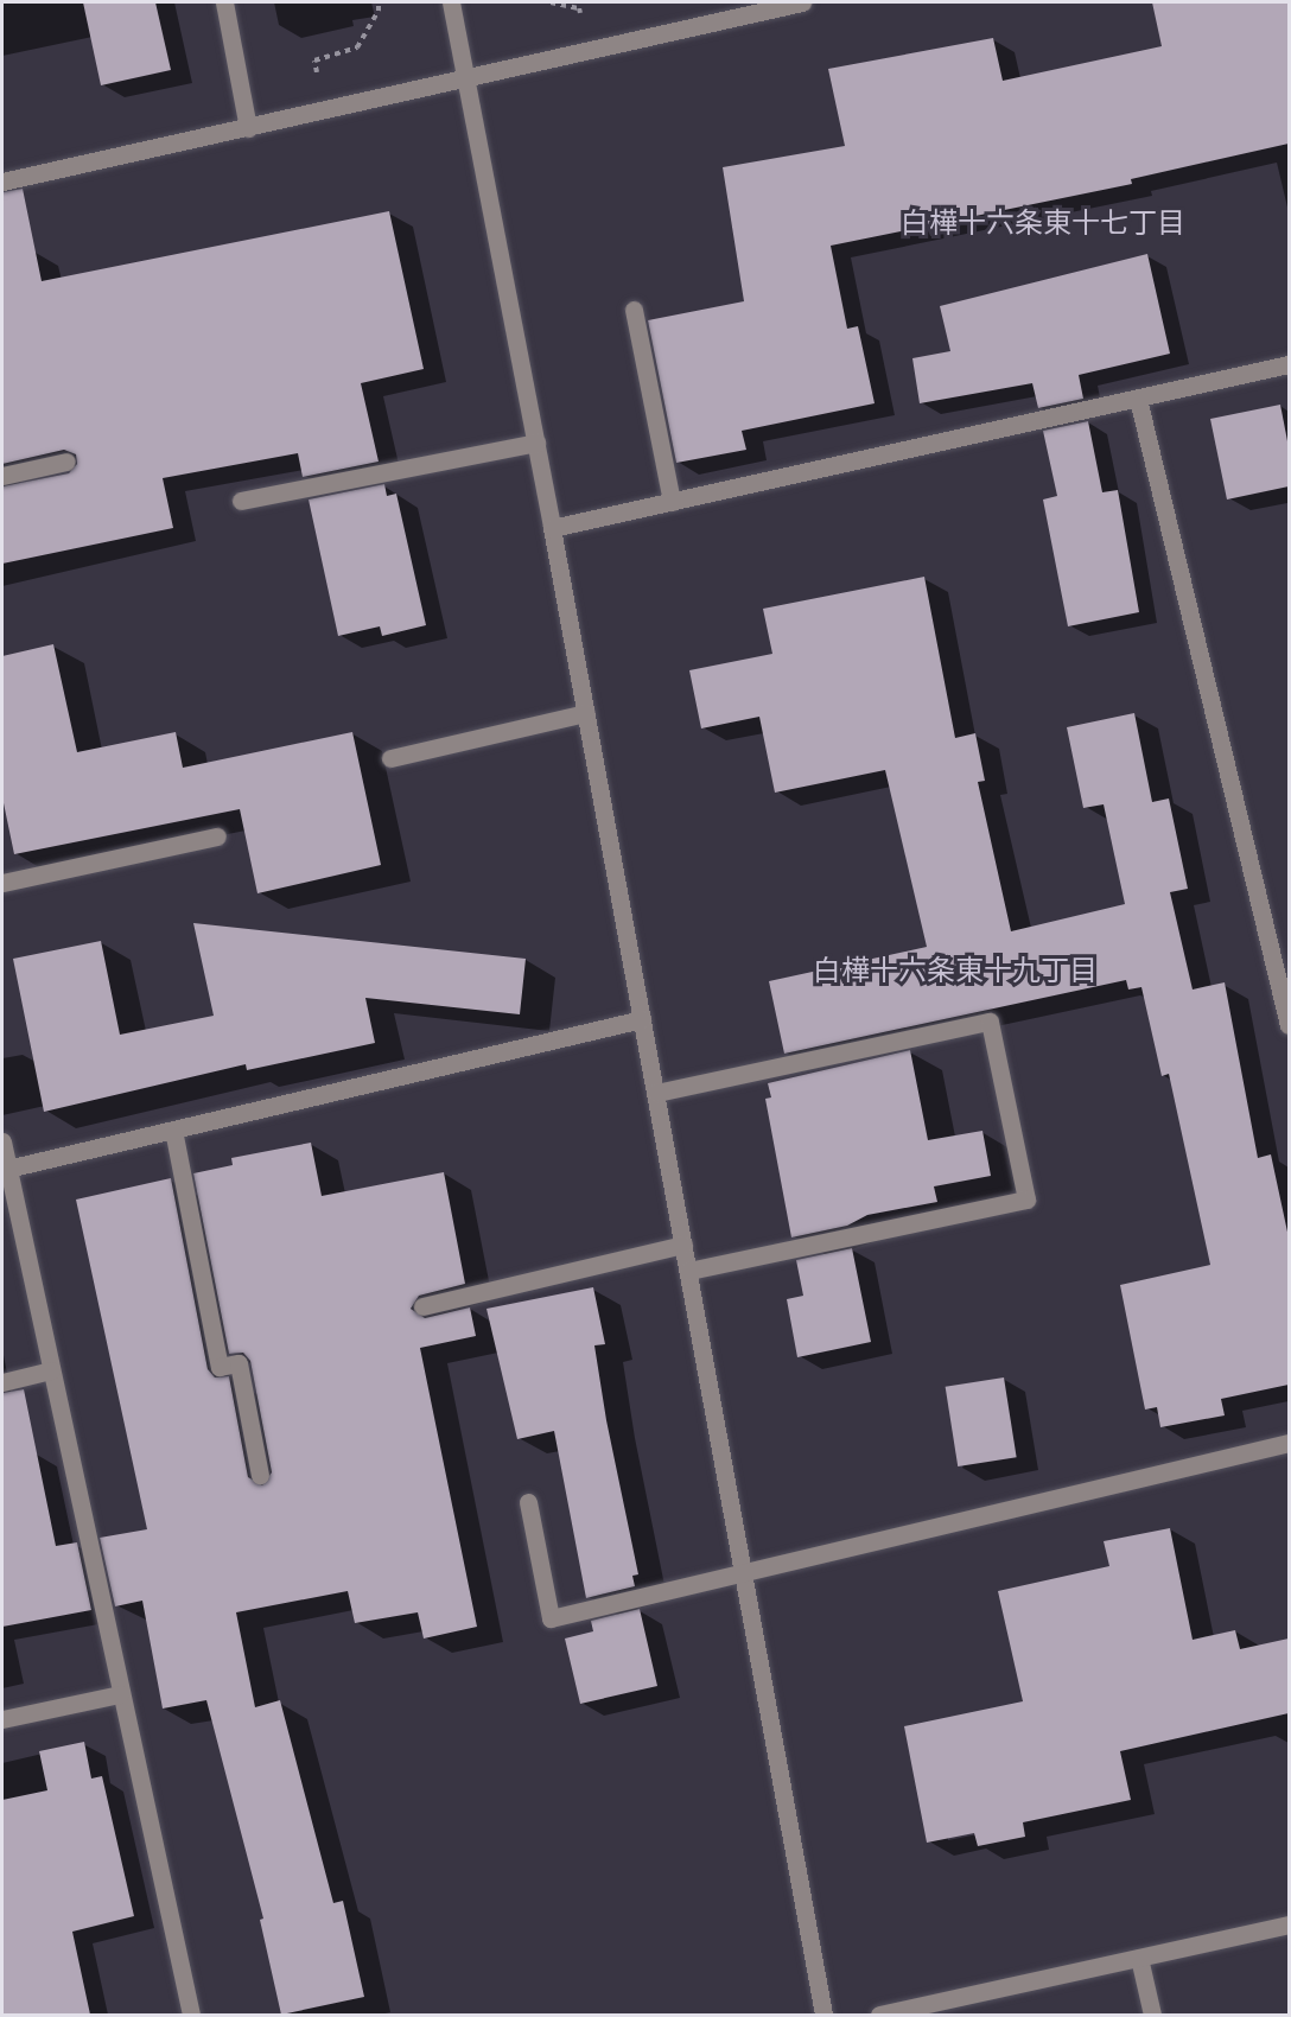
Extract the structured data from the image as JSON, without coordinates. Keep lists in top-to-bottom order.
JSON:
{
  "districts": ["白樺十六条東十七丁目", "白樺十六条東十九丁目"]
}
